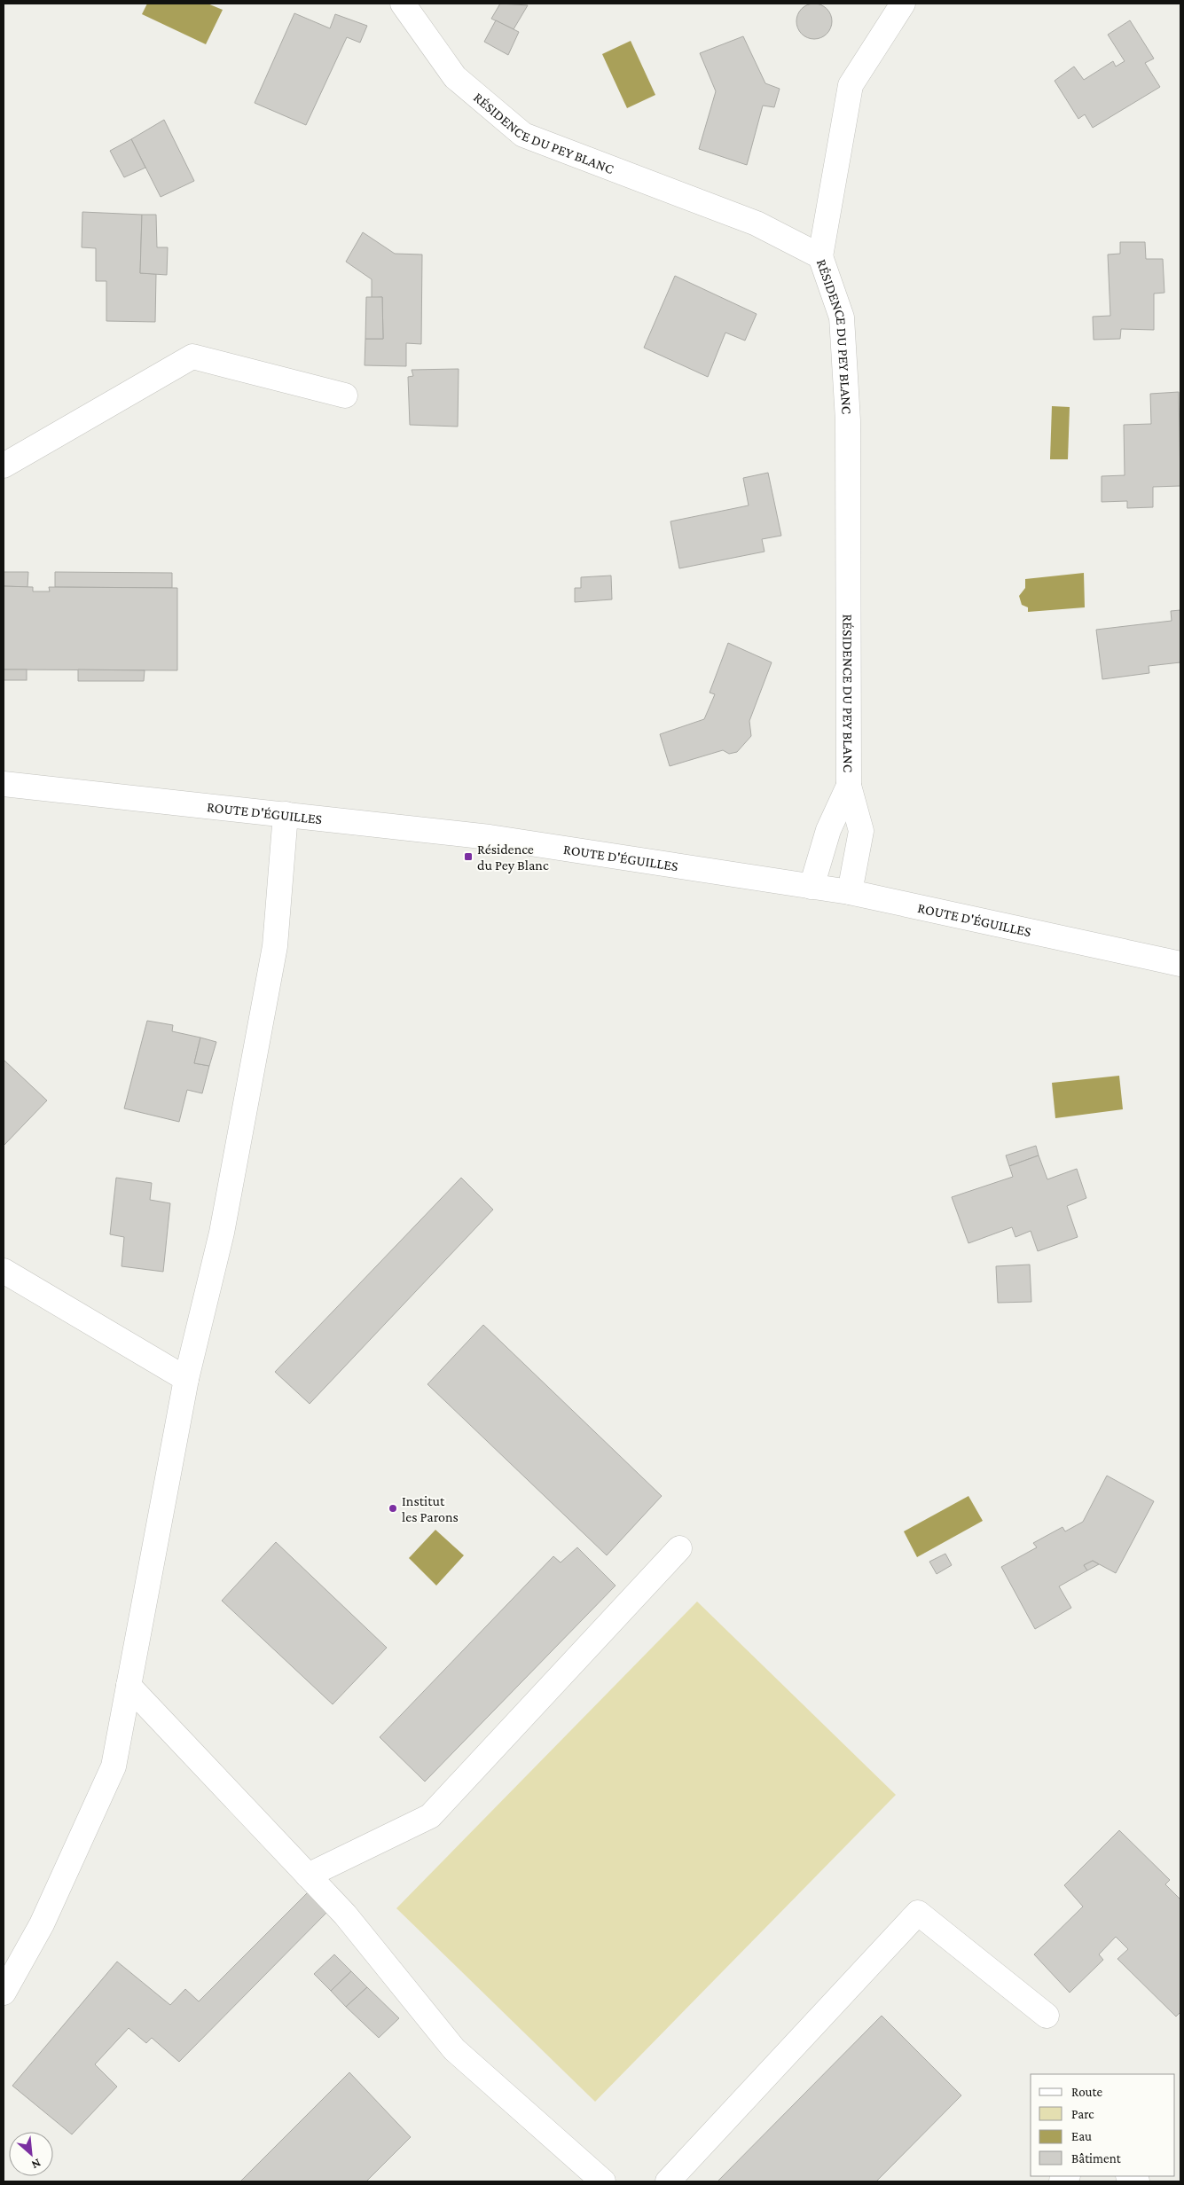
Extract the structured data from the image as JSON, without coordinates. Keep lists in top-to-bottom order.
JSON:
{
  "streets": {
    "street": ["RÉSIDENCE DU PEY BLANC", "ROUTE D'ÉGUILLES"]
  },
  "crossings": [
    ["RÉSIDENCE DU PEY BLANC", "ROUTE D'ÉGUILLES"]
  ],
  "places": {
    "transit": ["Résidence du Pey Blanc"],
    "other": ["Institut les Parons"]
  },
  "legend": [
    "Route",
    "Parc",
    "Eau",
    "Bâtiment"
  ],
  "north": "bottom right"
}
